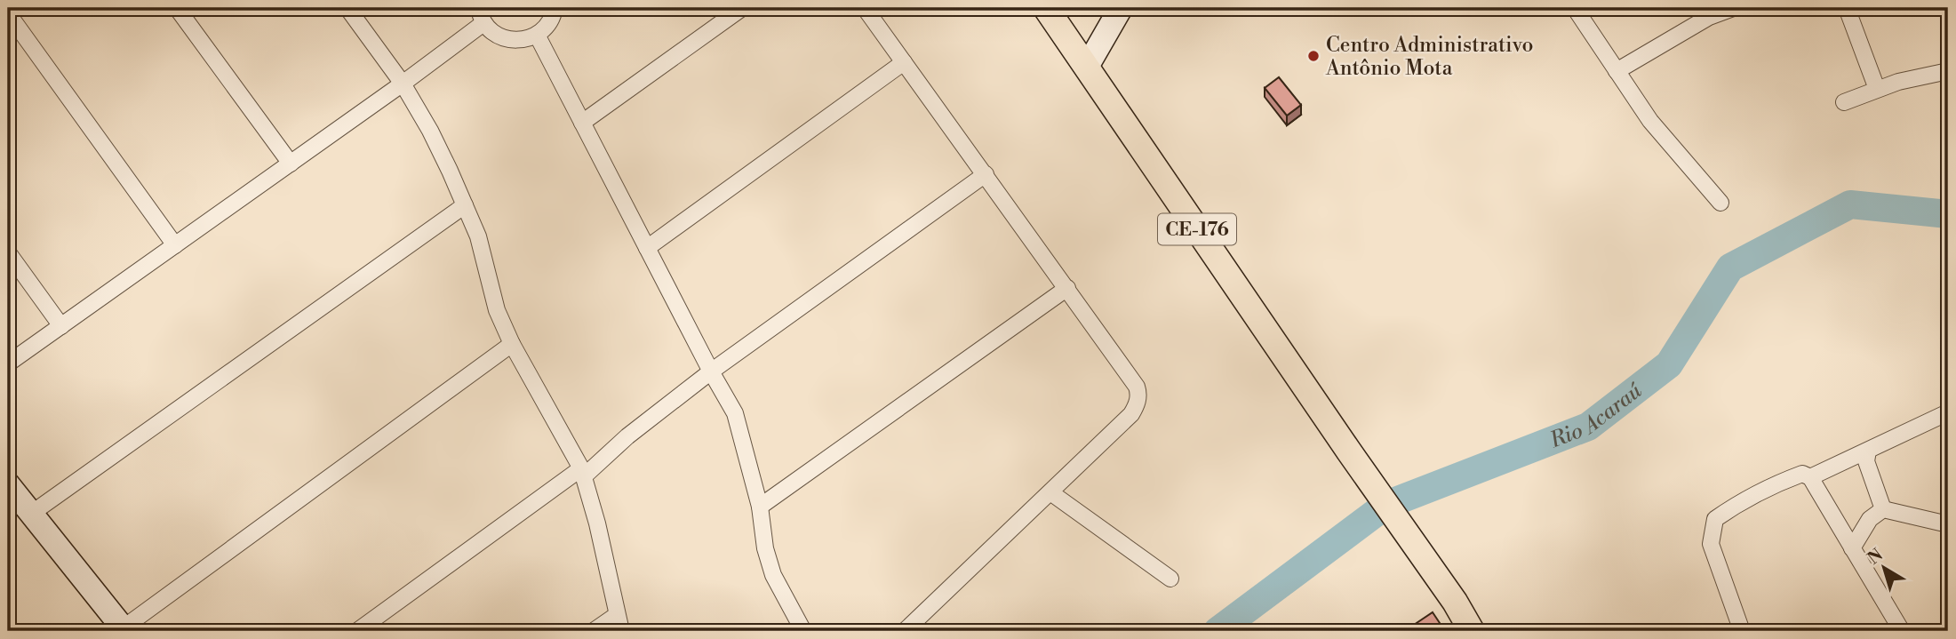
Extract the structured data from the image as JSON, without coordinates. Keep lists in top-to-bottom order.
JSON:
{
  "streets": {
    "main road": ["CE-176"]
  },
  "water": ["Rio Acaraú"],
  "places": ["Centro Administrativo Antônio Mota"],
  "north": "top left"
}
